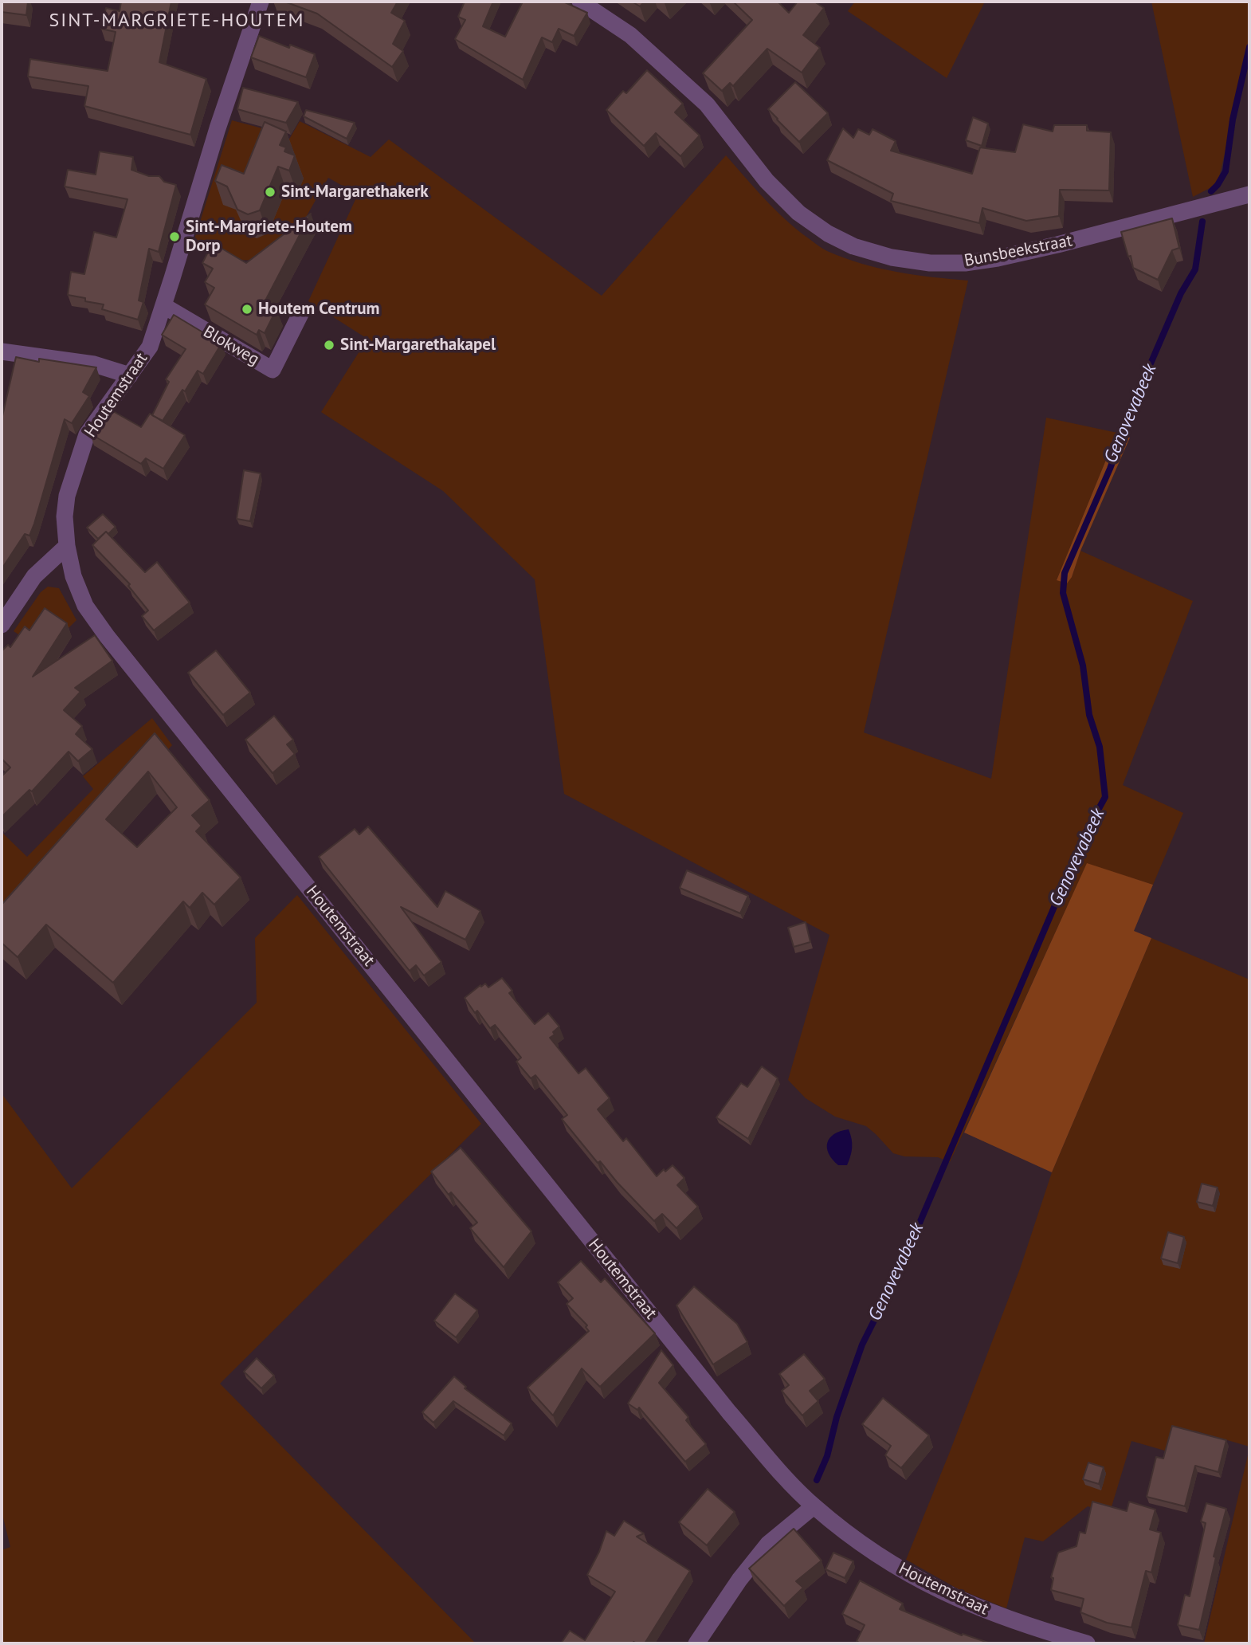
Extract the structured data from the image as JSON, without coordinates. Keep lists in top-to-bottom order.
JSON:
{
  "streets": {
    "street": ["Bunsbeekstraat", "Blokweg", "Houtemstraat"]
  },
  "crossings": [
    ["Blokweg", "Houtemstraat"]
  ],
  "districts": ["SINT-MARGRIETE-HOUTEM"],
  "water": ["Genovevabeek"],
  "places": [
    "Sint-Margarethakerk",
    "Sint-Margriete-Houtem Dorp",
    "Houtem Centrum",
    "Sint-Margarethakapel"
  ]
}
